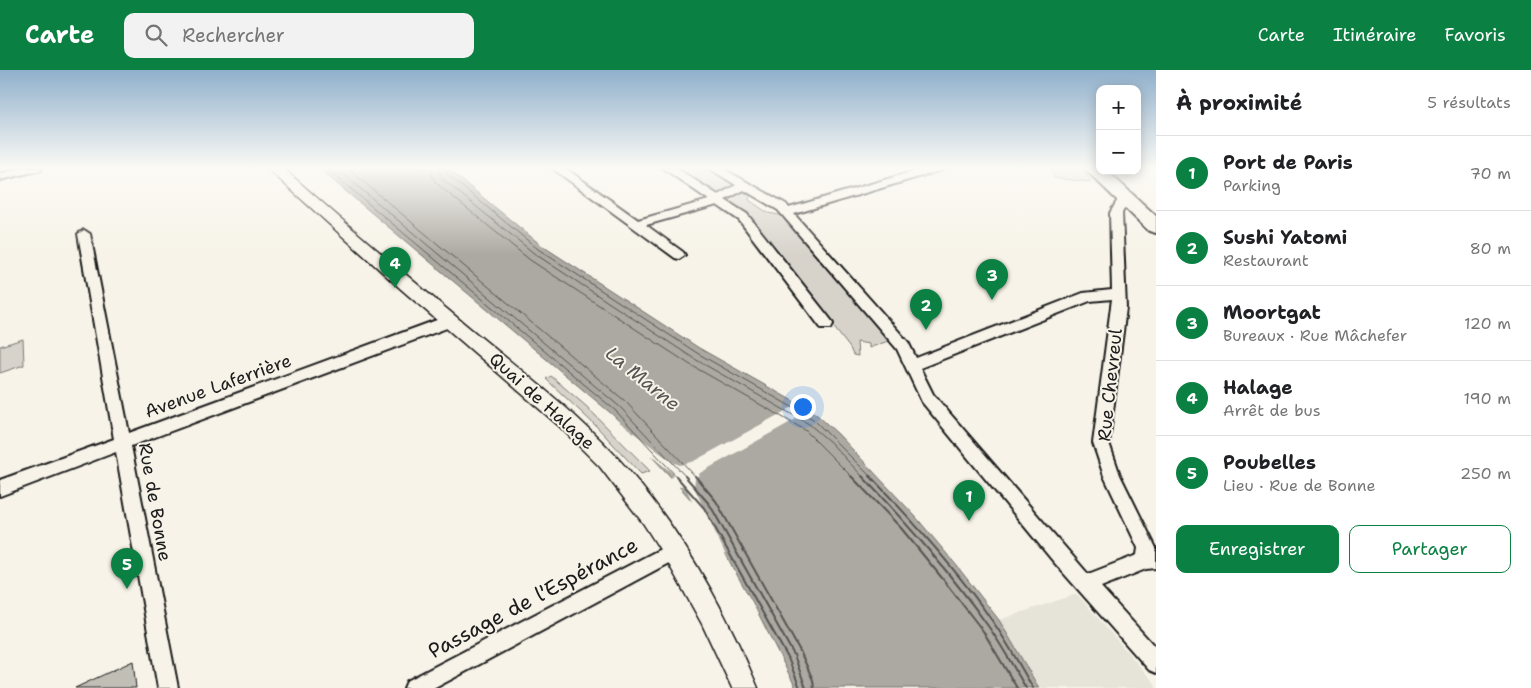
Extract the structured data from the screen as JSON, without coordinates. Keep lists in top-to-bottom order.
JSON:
{
  "streets": {
    "street": [
      "Rue Chevreul",
      "Avenue Laferrière",
      "Quai de Halage",
      "Rue de Bonne",
      "Passage de l'Espérance"
    ]
  },
  "crossings": [
    ["Avenue Laferrière", "Quai de Halage"],
    ["Avenue Laferrière", "Rue de Bonne"],
    ["Quai de Halage", "Passage de l'Espérance"]
  ],
  "water": ["La Marne"],
  "page": {
    "header": "Carte",
    "search": "Rechercher",
    "nav": ["Carte", "Itinéraire", "Favoris"],
    "heading": ["À proximité", "5 résultats"],
    "map_buttons": ["+", "−"],
    "list": [
      {
        "mark": "1",
        "name": "Port de Paris",
        "note": "Parking",
        "value": "70 m"
      },
      {
        "mark": "2",
        "name": "Sushi Yatomi",
        "note": "Restaurant",
        "value": "80 m"
      },
      {
        "mark": "3",
        "name": "Moortgat",
        "note": "Bureaux · Rue Mâchefer",
        "value": "120 m"
      },
      {
        "mark": "4",
        "name": "Halage",
        "note": "Arrêt de bus",
        "value": "190 m"
      },
      {
        "mark": "5",
        "name": "Poubelles",
        "note": "Lieu · Rue de Bonne",
        "value": "250 m"
      }
    ],
    "pins": [
      "4",
      "3",
      "2",
      "1",
      "5"
    ],
    "buttons": ["Enregistrer", "Partager"]
  }
}
